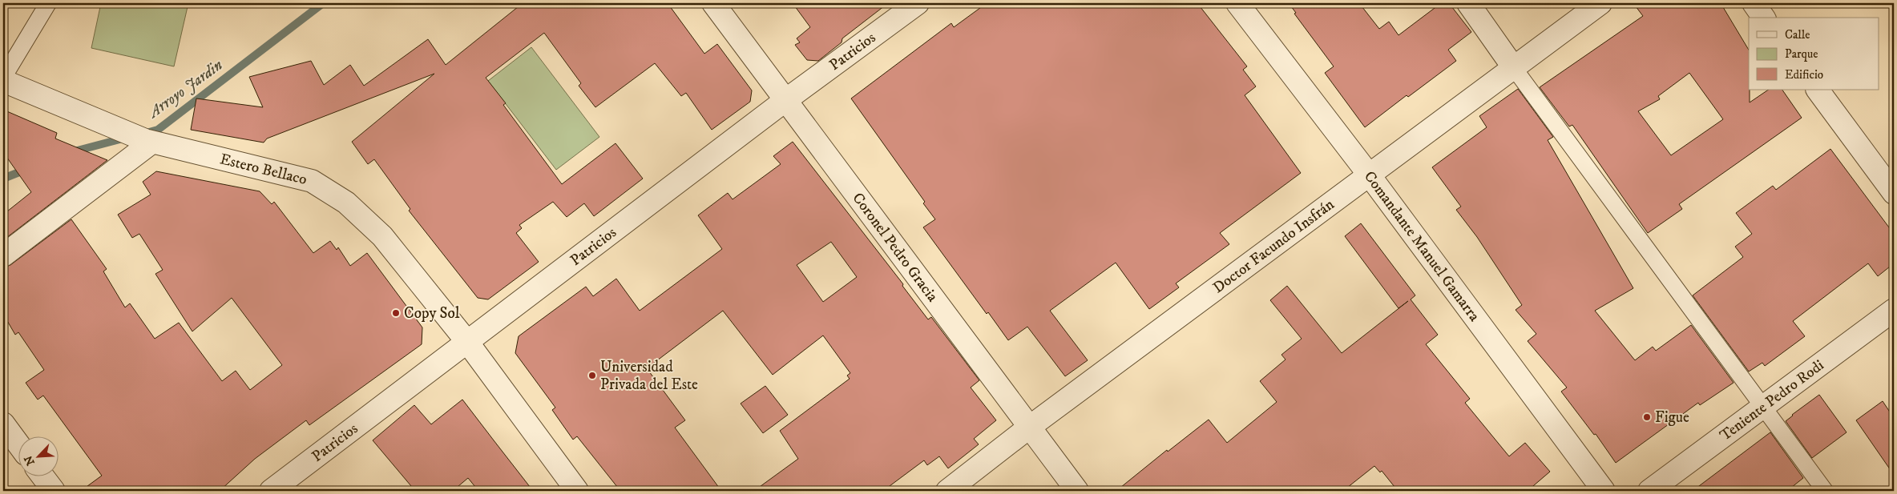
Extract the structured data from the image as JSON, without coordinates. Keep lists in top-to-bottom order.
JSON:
{
  "streets": {
    "street": [
      "Patricios",
      "Estero Bellaco",
      "Doctor Facundo Insfrán",
      "Comandante Manuel Gamarra",
      "Coronel Pedro Gracia",
      "Teniente Pedro Rodi"
    ]
  },
  "crossings": [
    ["Patricios", "Estero Bellaco"],
    ["Patricios", "Coronel Pedro Gracia"],
    ["Doctor Facundo Insfrán", "Comandante Manuel Gamarra"],
    ["Doctor Facundo Insfrán", "Coronel Pedro Gracia"]
  ],
  "water": ["Arroyo Jardin"],
  "places": ["Copy Sol", "Universidad Privada del Este", "Figue"],
  "legend": ["Calle", "Parque", "Edificio"],
  "north": "bottom left"
}
